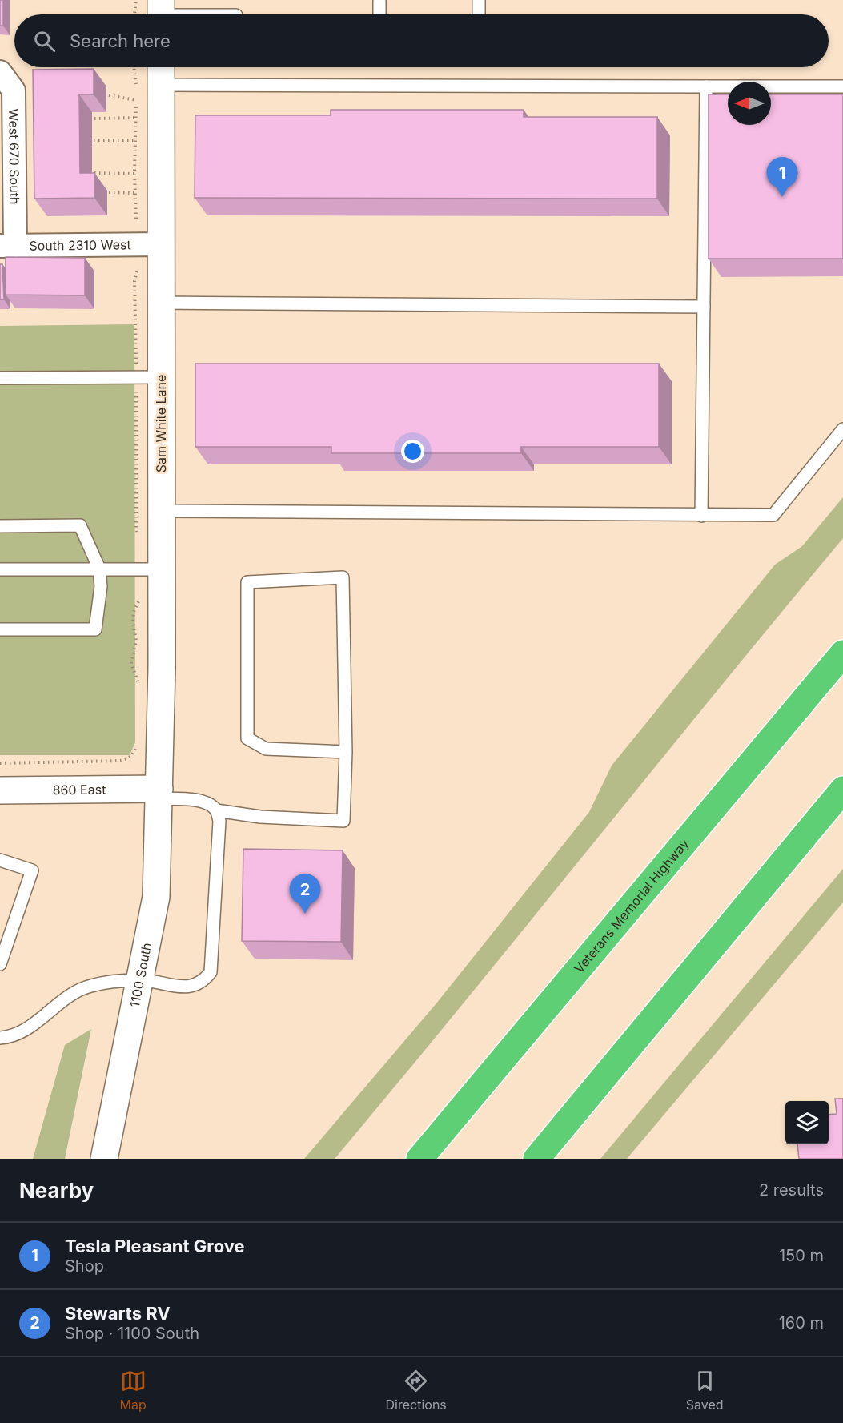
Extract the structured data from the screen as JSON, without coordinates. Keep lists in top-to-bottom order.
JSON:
{
  "streets": {
    "highway": ["Veterans Memorial Highway"],
    "street": [
      "West 670 South",
      "South 2310 West",
      "Sam White Lane",
      "860 East",
      "1100 South"
    ]
  },
  "crossings": [
    ["West 670 South", "South 2310 West"],
    ["South 2310 West", "Sam White Lane"],
    ["Sam White Lane", "860 East"],
    ["Sam White Lane", "1100 South"],
    ["860 East", "1100 South"]
  ],
  "north": "left",
  "page": {
    "search": "Search here",
    "pins": ["1", "2"],
    "heading": ["Nearby", "2 results"],
    "list": [
      {
        "mark": "1",
        "name": "Tesla Pleasant Grove",
        "note": "Shop",
        "value": "150 m"
      },
      {
        "mark": "2",
        "name": "Stewarts RV",
        "note": "Shop · 1100 South",
        "value": "160 m"
      }
    ],
    "nav": ["Map", "Directions", "Saved"]
  }
}
